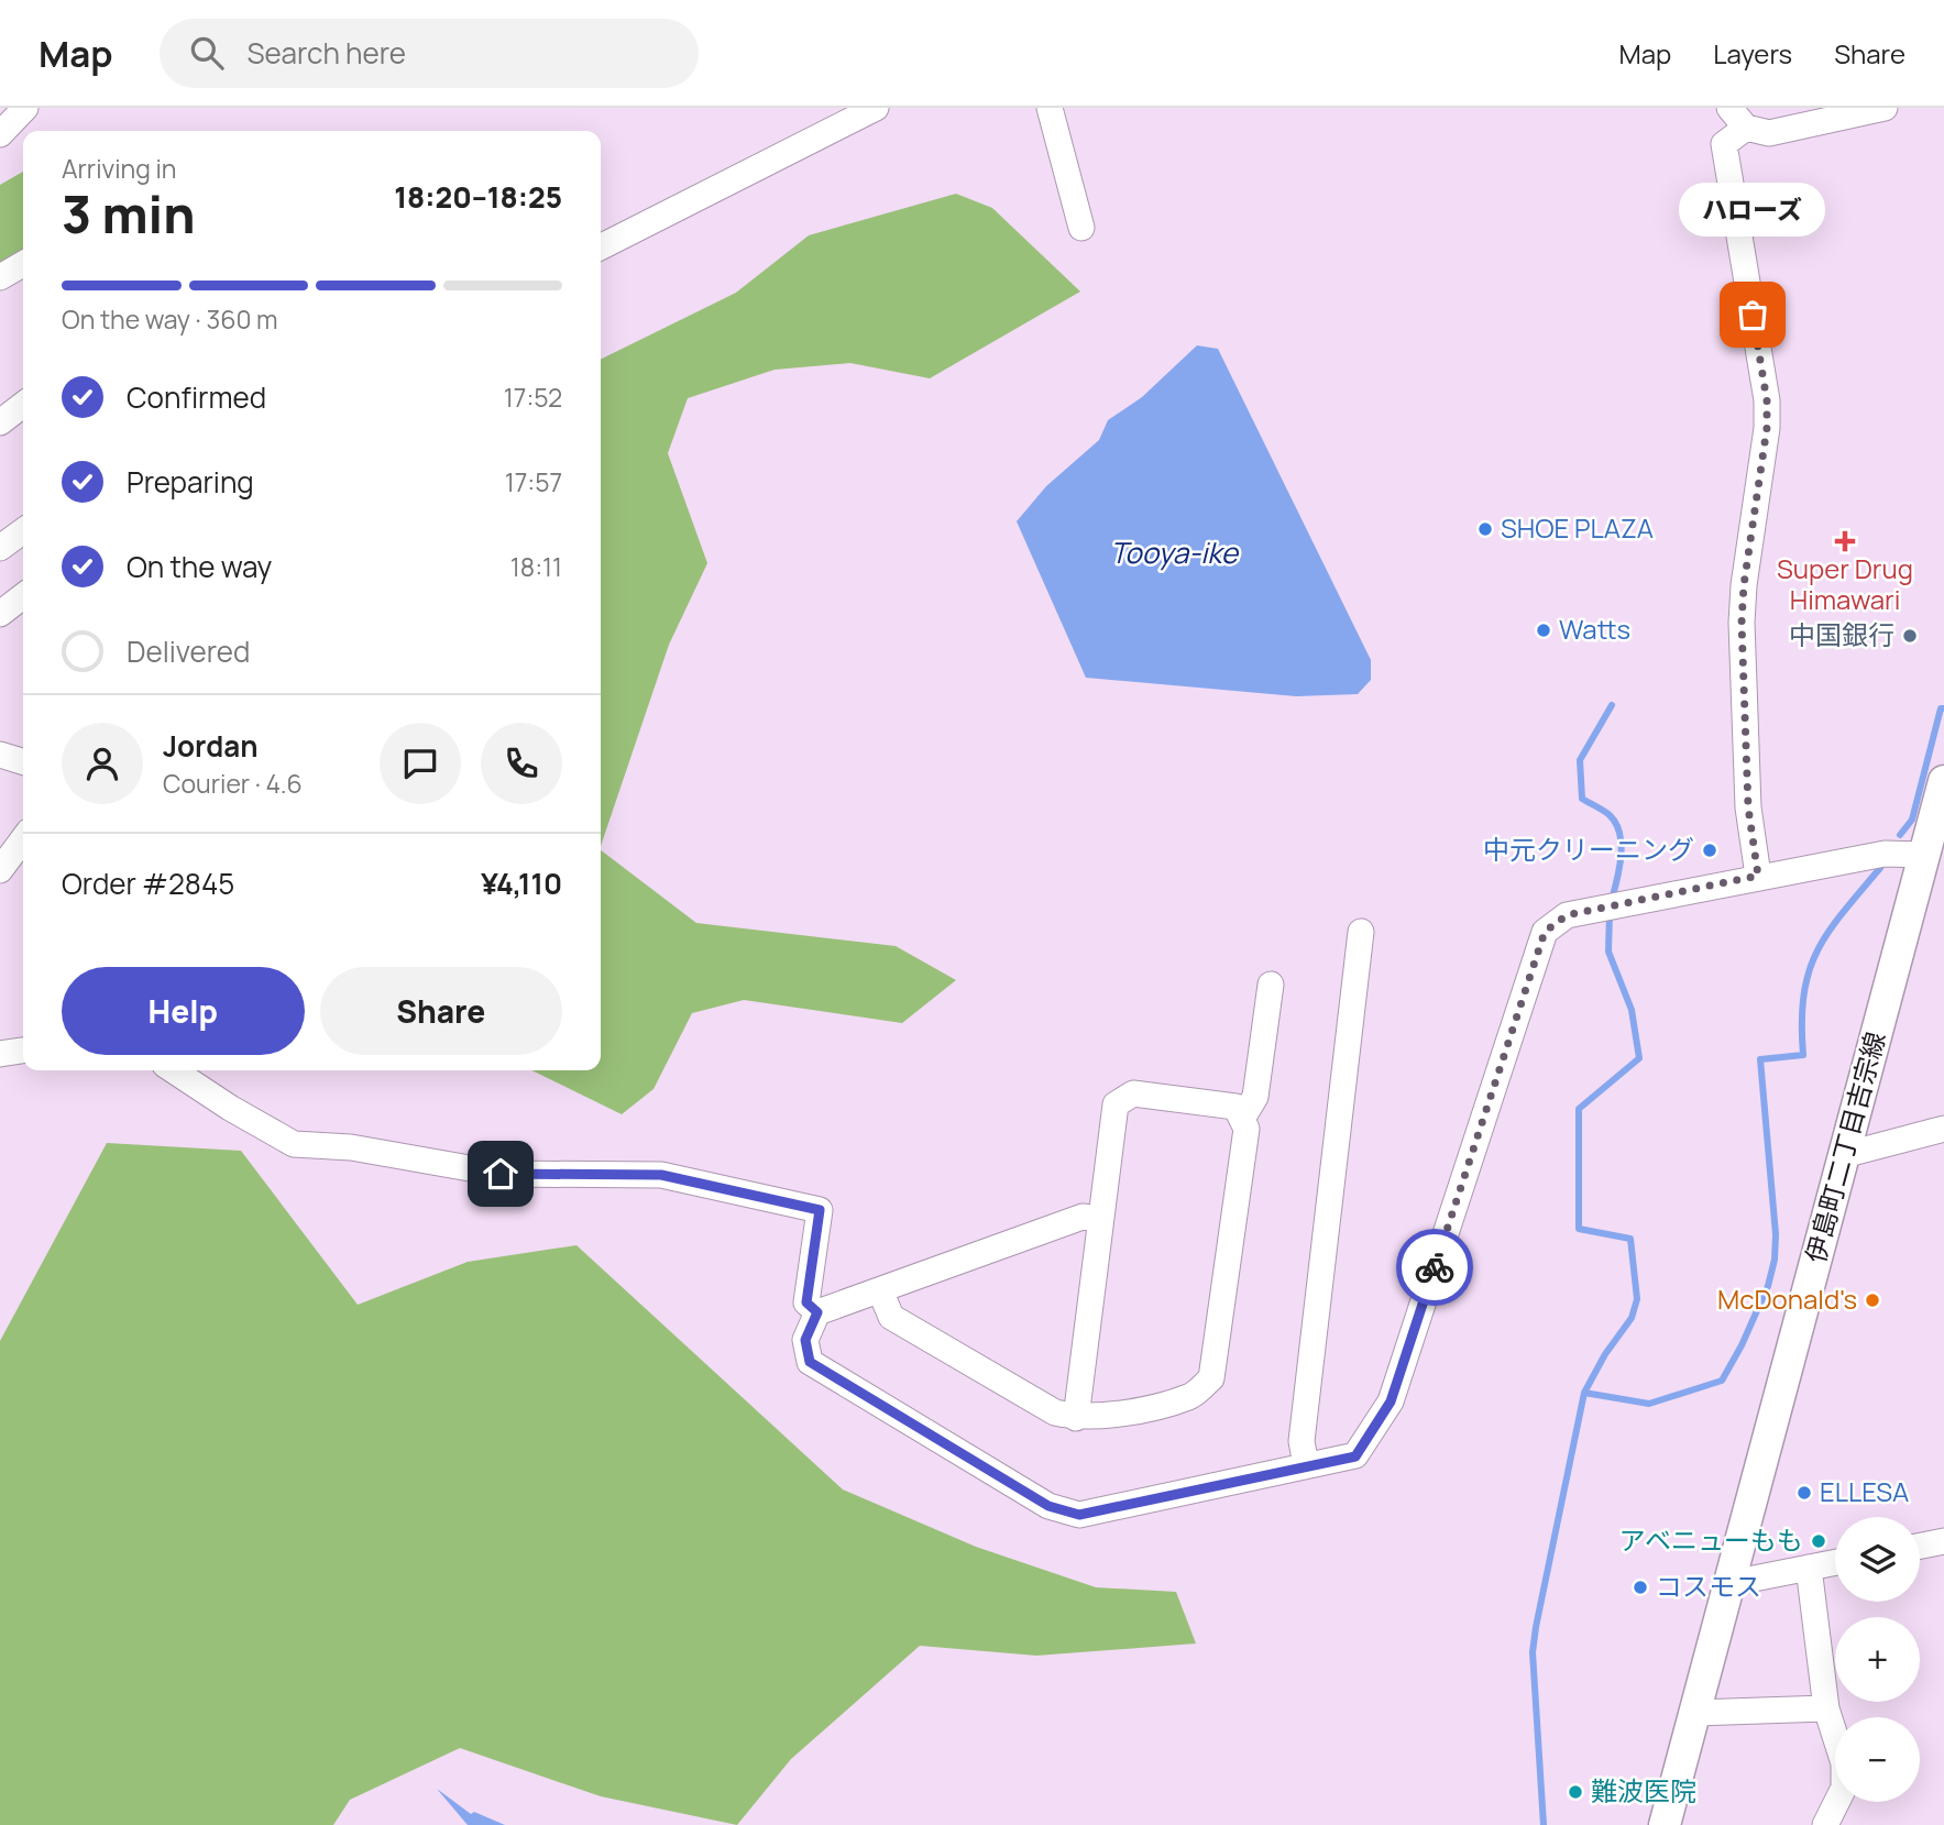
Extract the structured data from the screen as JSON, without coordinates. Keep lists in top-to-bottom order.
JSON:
{
  "streets": {
    "street": ["伊島町二丁目吉宗線"]
  },
  "water": ["Tooya-ike"],
  "places": {
    "other": [
      "ハローズ",
      "SHOE PLAZA",
      "Watts",
      "中国銀行",
      "中元クリーニング",
      "McDonald's",
      "ELLESA",
      "アベニューもも",
      "コスモス",
      "難波医院"
    ],
    "health": ["Super Drug Himawari"]
  },
  "page": {
    "header": "Map",
    "search": "Search here",
    "nav": ["Map", "Layers", "Share"],
    "heading": ["3 min", "Arriving in", "18:20–18:25"],
    "panel": [
      "Jordan",
      "Courier · 4.6",
      "Order #2845",
      "¥4,110"
    ],
    "bubble": "ハローズ",
    "bar": "On the way · 360 m",
    "list": [
      ["Confirmed", "17:52"],
      ["Preparing", "17:57"],
      ["On the way", "18:11"],
      "Delivered"
    ],
    "buttons": ["Help", "Share"],
    "map_buttons": ["+", "−"]
  }
}
